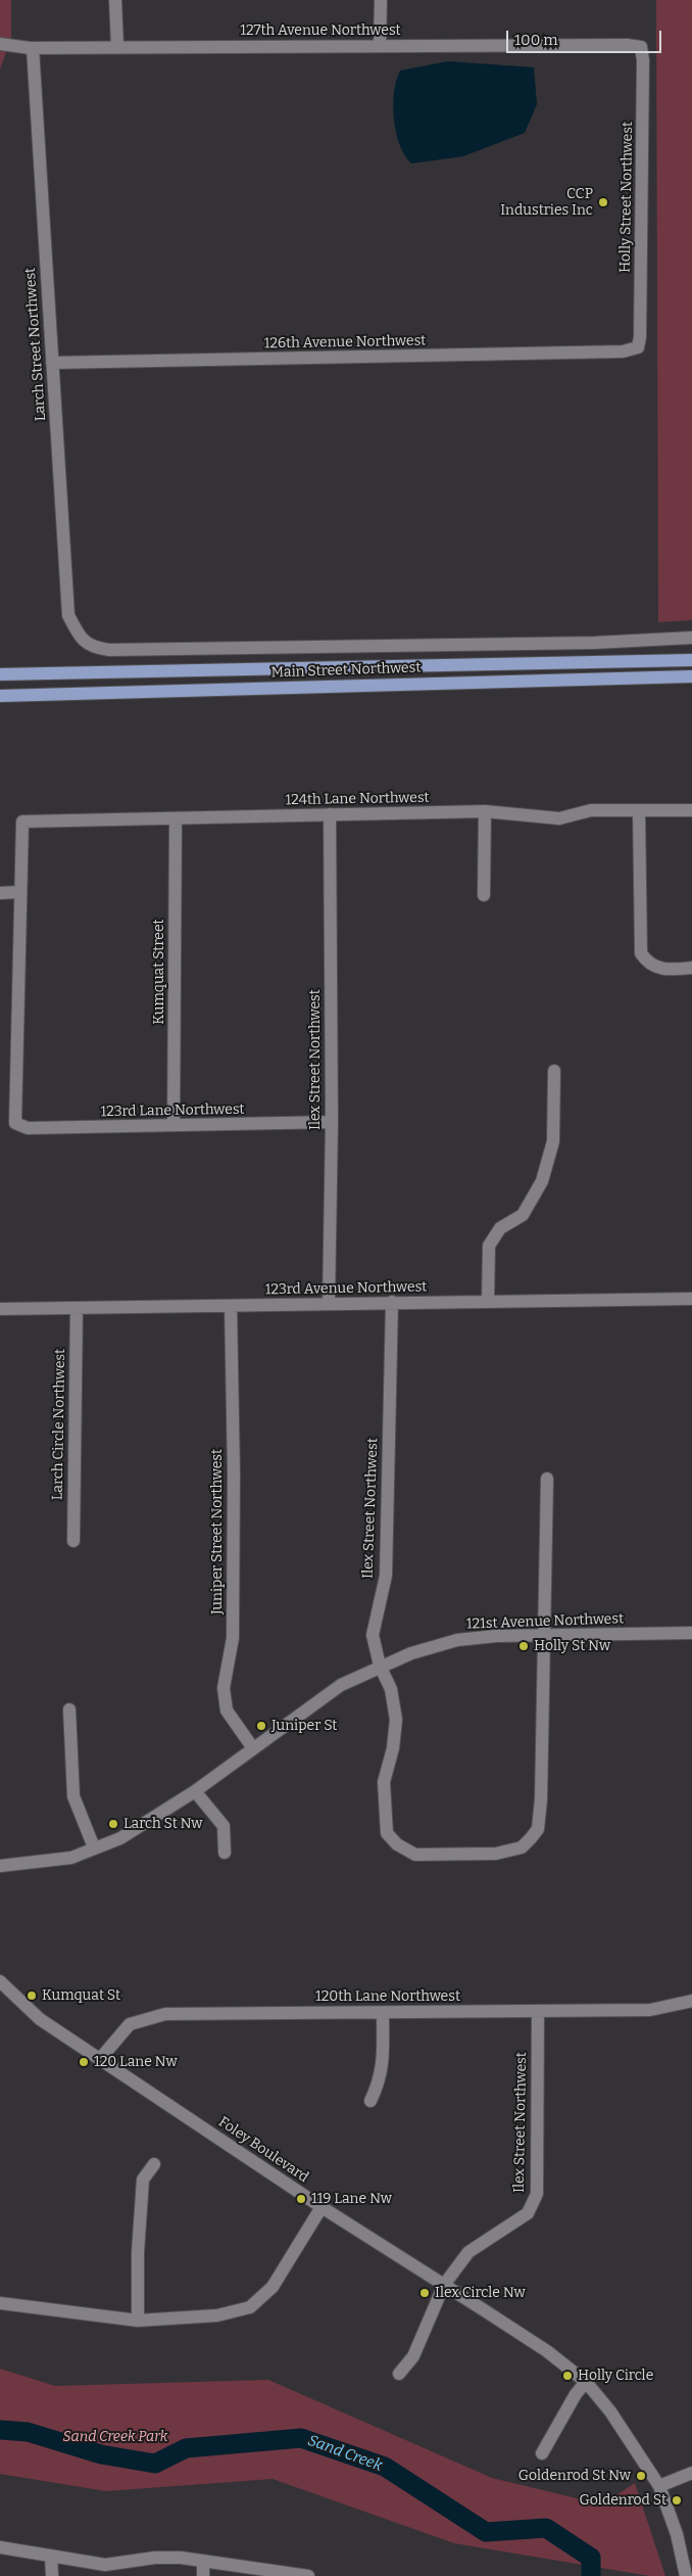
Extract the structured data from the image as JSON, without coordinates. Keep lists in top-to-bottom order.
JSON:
{
  "streets": {
    "main road": ["Main Street Northwest"],
    "street": [
      "127th Avenue Northwest",
      "Holly Street Northwest",
      "126th Avenue Northwest",
      "Larch Street Northwest",
      "124th Lane Northwest",
      "Kumquat Street",
      "Ilex Street Northwest",
      "123rd Lane Northwest",
      "123rd Avenue Northwest",
      "Larch Circle Northwest",
      "Juniper Street Northwest",
      "121st Avenue Northwest",
      "120th Lane Northwest",
      "Foley Boulevard"
    ]
  },
  "crossings": [
    ["127th Avenue Northwest", "Holly Street Northwest"],
    ["127th Avenue Northwest", "Larch Street Northwest"],
    ["Holly Street Northwest", "126th Avenue Northwest"],
    ["126th Avenue Northwest", "Larch Street Northwest"],
    ["124th Lane Northwest", "Kumquat Street"],
    ["124th Lane Northwest", "Ilex Street Northwest"],
    ["124th Lane Northwest", "123rd Lane Northwest"],
    ["Kumquat Street", "123rd Lane Northwest"],
    ["Ilex Street Northwest", "123rd Lane Northwest"],
    ["Ilex Street Northwest", "123rd Avenue Northwest"],
    ["Ilex Street Northwest", "121st Avenue Northwest"],
    ["Ilex Street Northwest", "120th Lane Northwest"],
    ["Ilex Street Northwest", "Foley Boulevard"],
    ["123rd Avenue Northwest", "Larch Circle Northwest"],
    ["123rd Avenue Northwest", "Juniper Street Northwest"],
    ["Juniper Street Northwest", "121st Avenue Northwest"],
    ["120th Lane Northwest", "Foley Boulevard"]
  ],
  "water": ["Sand Creek"],
  "parks": ["Sand Creek Park"],
  "places": [
    "CCP Industries Inc",
    "Holly St Nw",
    "Juniper St",
    "Larch St Nw",
    "Kumquat St",
    "120 Lane Nw",
    "119 Lane Nw",
    "Ilex Circle Nw",
    "Holly Circle",
    "Goldenrod St Nw",
    "Goldenrod St"
  ],
  "scale_bar": "100 m"
}
